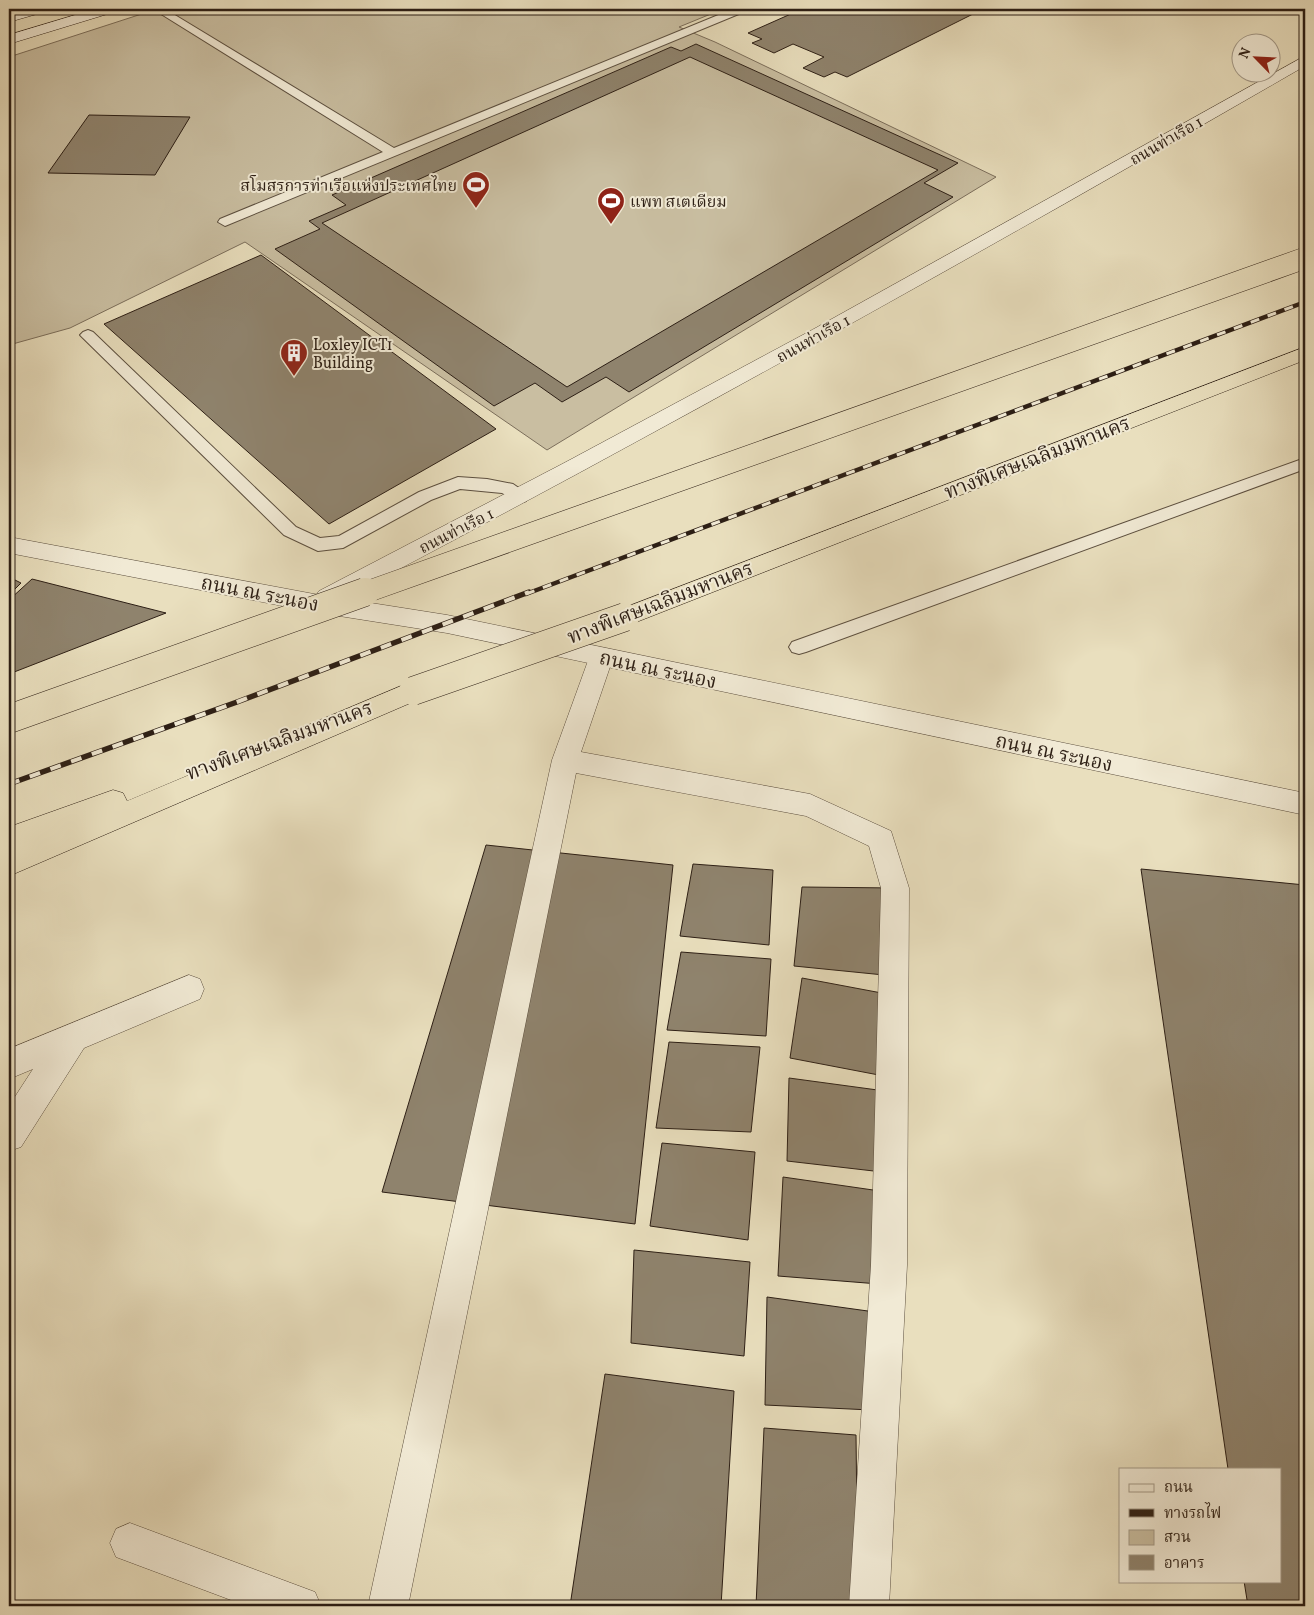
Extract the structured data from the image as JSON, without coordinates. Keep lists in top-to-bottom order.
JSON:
{
  "streets": {
    "highway": ["ทางพิเศษเฉลิมมหานคร"],
    "street": ["ถนนท่าเรือ 1", "ถนน ณ ระนอง"]
  },
  "crossings": [
    ["ถนนท่าเรือ 1", "ถนน ณ ระนอง"]
  ],
  "places": {
    "sports": ["สโมสรการท่าเรือแห่งประเทศไทย", "แพท สเตเดียม"],
    "building": ["Loxley ICT1 Building"]
  },
  "legend": [
    "ถนน",
    "ทางรถไฟ",
    "สวน",
    "อาคาร"
  ],
  "north": "top left"
}
